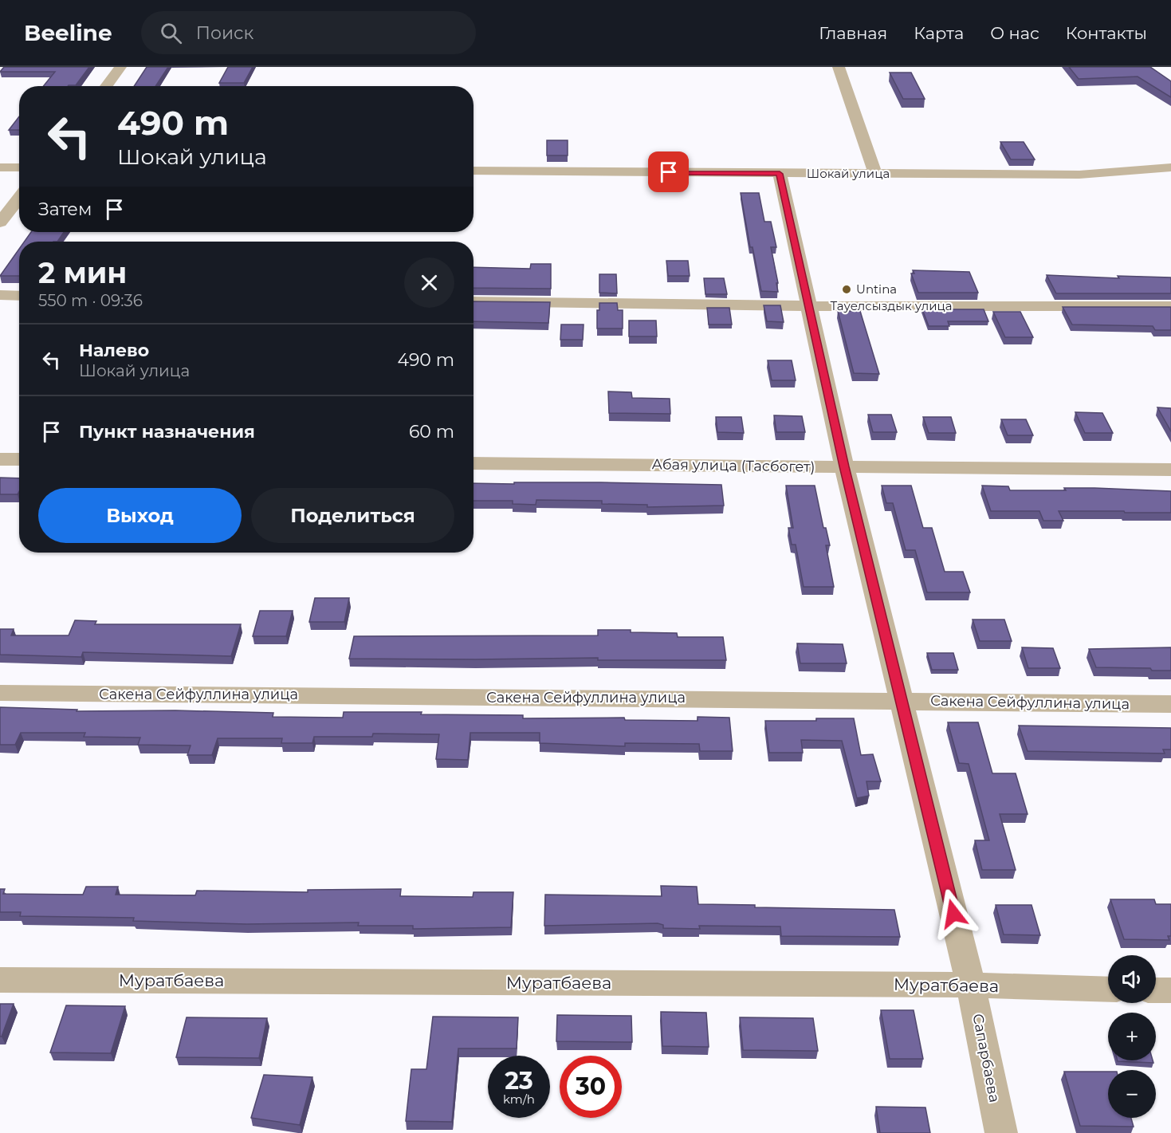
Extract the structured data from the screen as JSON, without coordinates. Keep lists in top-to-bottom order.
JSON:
{
  "streets": {
    "street": [
      "Шокай улица",
      "Тауелсыздык улица",
      "Абая улица (Тасбогет)",
      "Сакена Сейфуллина улица",
      "Муратбаева",
      "Сапарбаева"
    ]
  },
  "crossings": [
    ["Шокай улица", "Сапарбаева"],
    ["Тауелсыздык улица", "Сапарбаева"],
    ["Абая улица (Тасбогет)", "Сапарбаева"],
    ["Сакена Сейфуллина улица", "Сапарбаева"],
    ["Муратбаева", "Сапарбаева"]
  ],
  "places": ["Untina"],
  "page": {
    "header": "Beeline",
    "search": "Поиск",
    "nav": [
      "Главная",
      "Карта",
      "О нас",
      "Контакты"
    ],
    "turn": ["490 m", "Шокай улица"],
    "then": "Затем",
    "heading": ["2 мин", "550 m · 09:36"],
    "list": [
      {
        "name": "Налево",
        "note": "Шокай улица",
        "value": "490 m"
      },
      {
        "name": "Пункт назначения",
        "value": "60 m"
      }
    ],
    "buttons": ["Выход", "Поделиться"],
    "map_buttons": ["+", "−"],
    "speed": "23 km/h",
    "limit": "30"
  }
}
